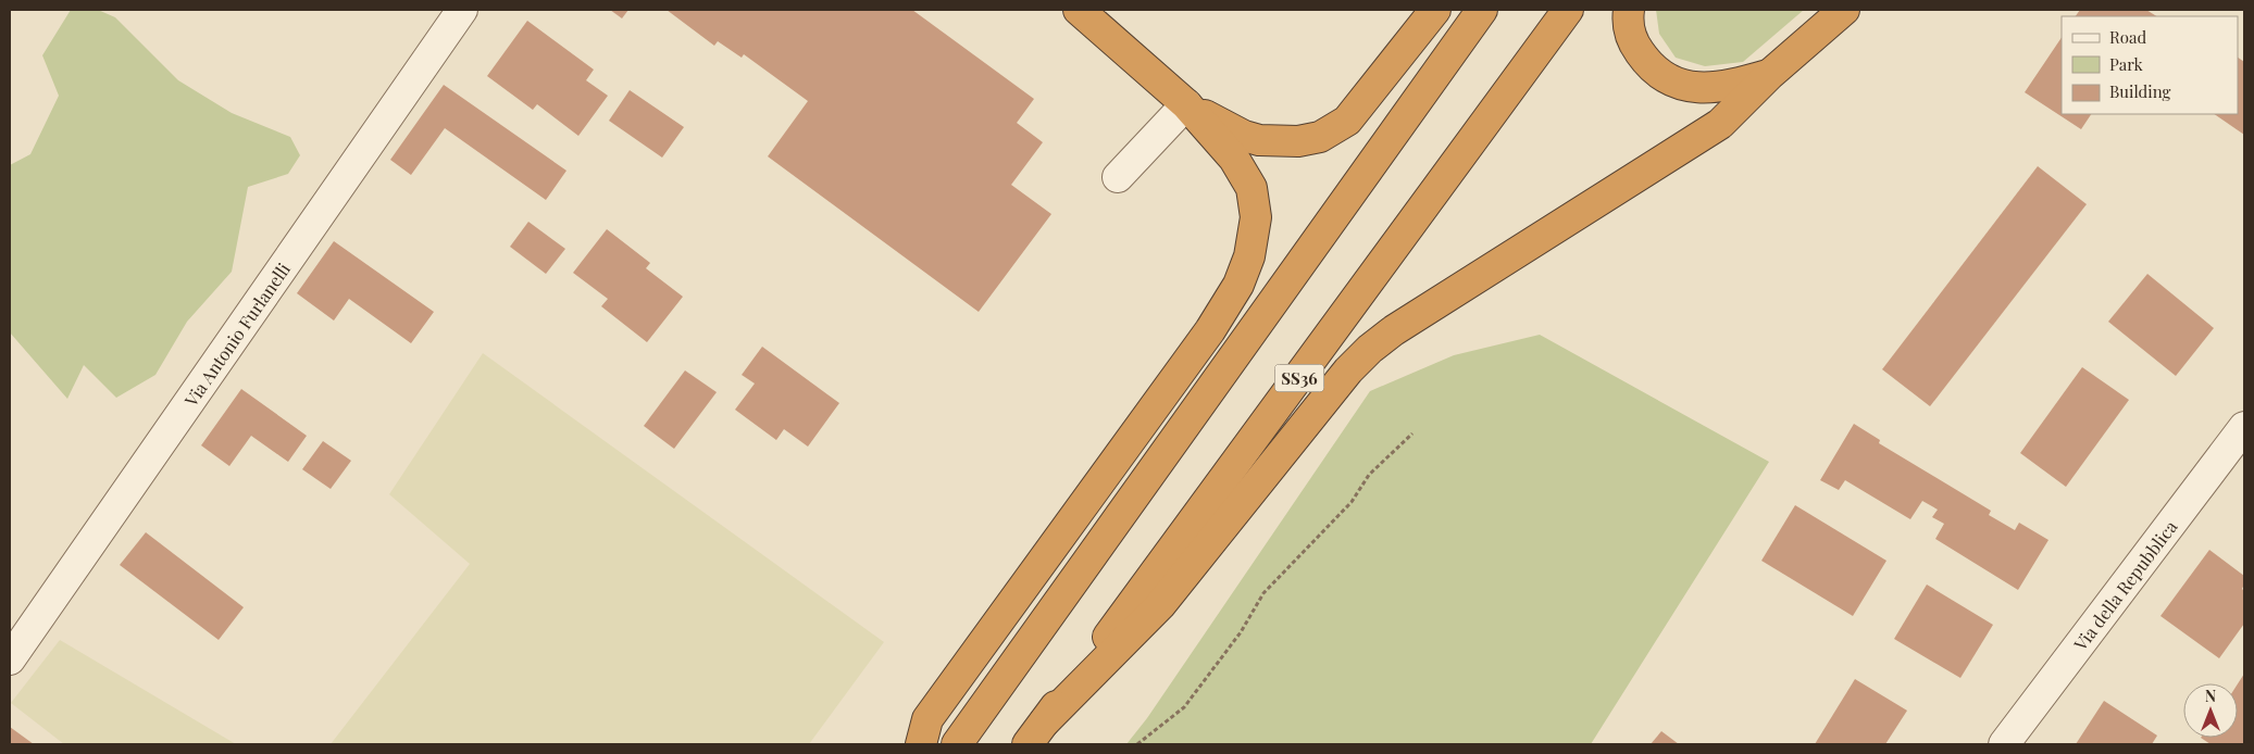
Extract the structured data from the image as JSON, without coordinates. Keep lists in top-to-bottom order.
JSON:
{
  "streets": {
    "highway": ["SS36"],
    "street": ["Via Antonio Furlanelli", "Via della Repubblica"]
  },
  "legend": ["Road", "Park", "Building"],
  "north": "top"
}
